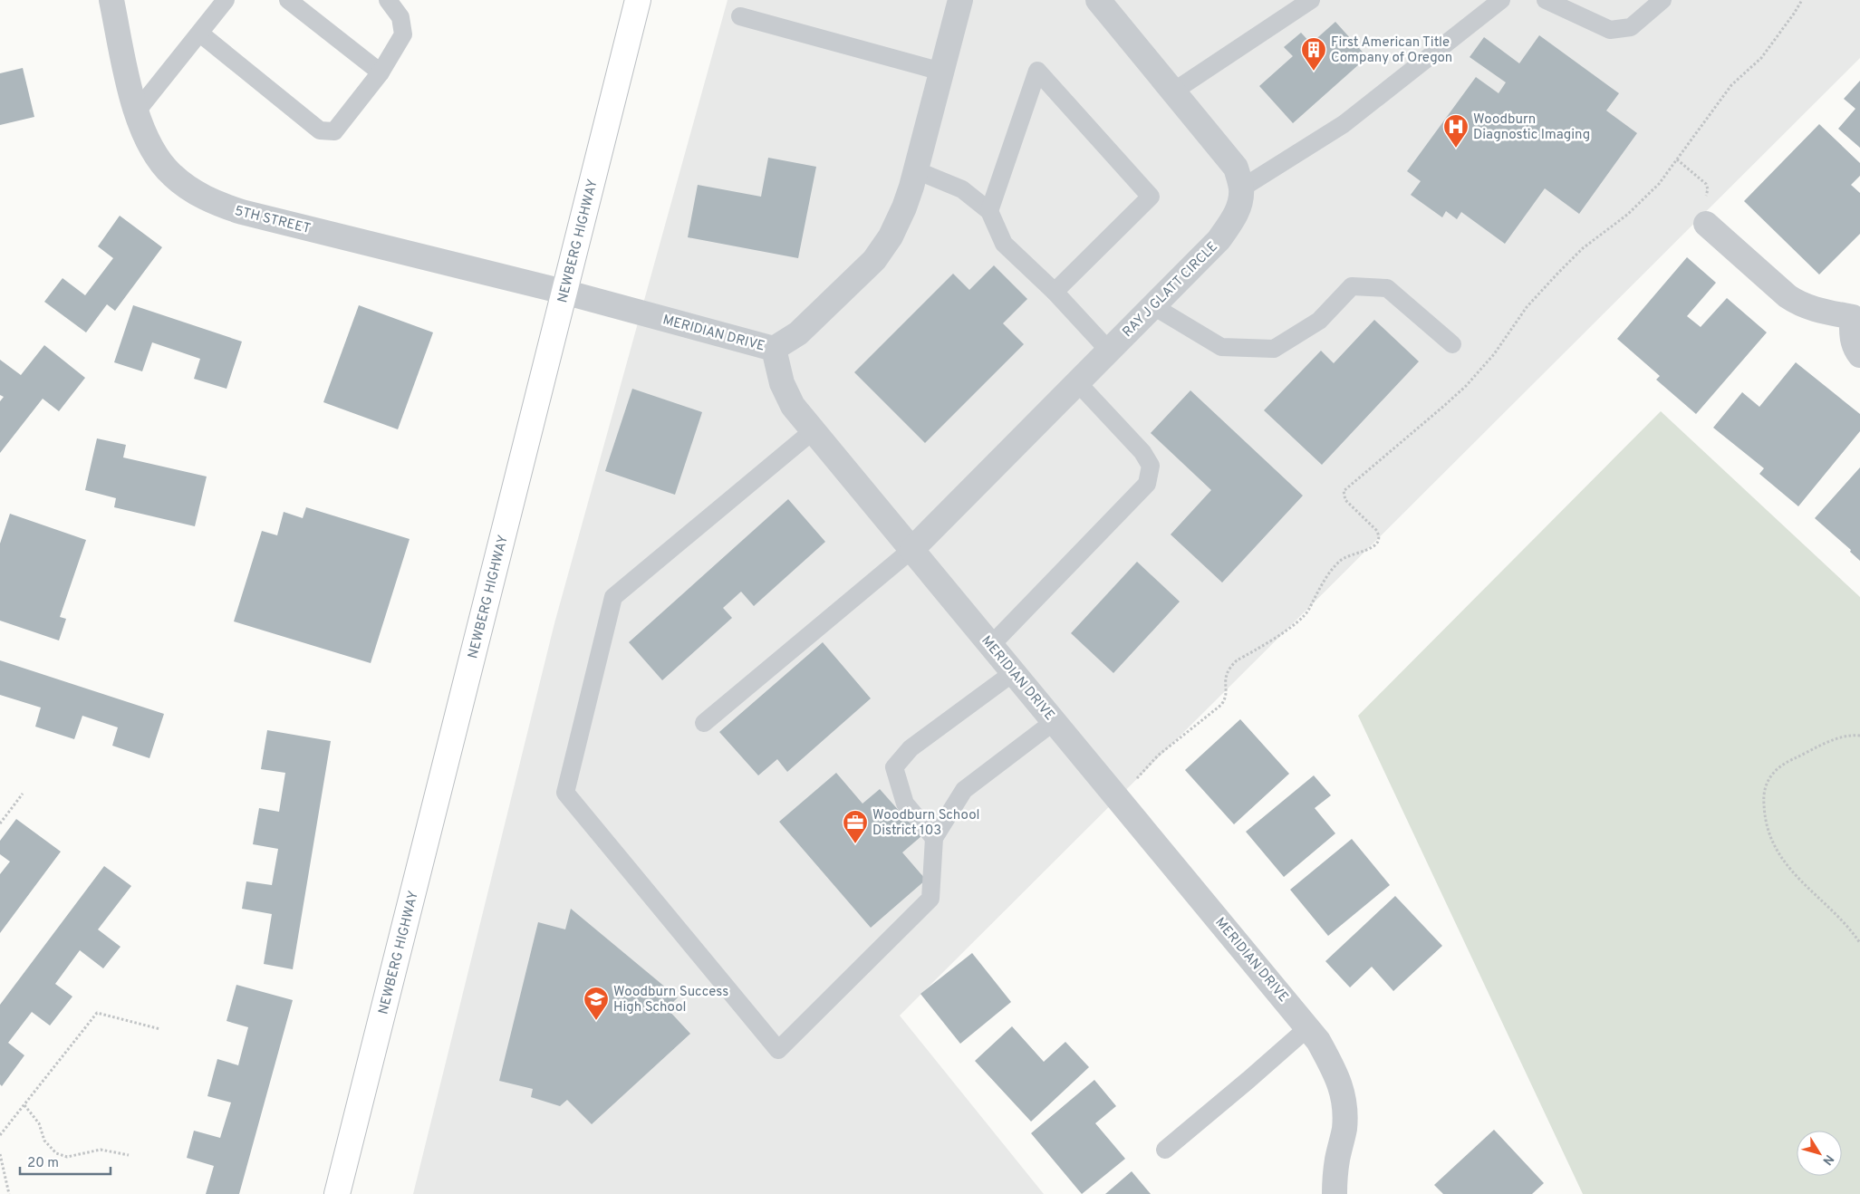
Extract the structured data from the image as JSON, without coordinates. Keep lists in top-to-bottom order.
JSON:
{
  "streets": {
    "main road": ["NEWBERG HIGHWAY"],
    "street": ["5TH STREET", "RAY J GLATT CIRCLE", "MERIDIAN DRIVE"]
  },
  "crossings": [
    ["5TH STREET", "NEWBERG HIGHWAY"],
    ["5TH STREET", "MERIDIAN DRIVE"],
    ["NEWBERG HIGHWAY", "MERIDIAN DRIVE"],
    ["RAY J GLATT CIRCLE", "MERIDIAN DRIVE"]
  ],
  "places": {
    "building": ["First American Title Company of Oregon"],
    "hospital": ["Woodburn Diagnostic Imaging"],
    "office": ["Woodburn School District 103"],
    "school or university": ["Woodburn Success High School"]
  },
  "scale_bar": "20 m",
  "north": "bottom right"
}
